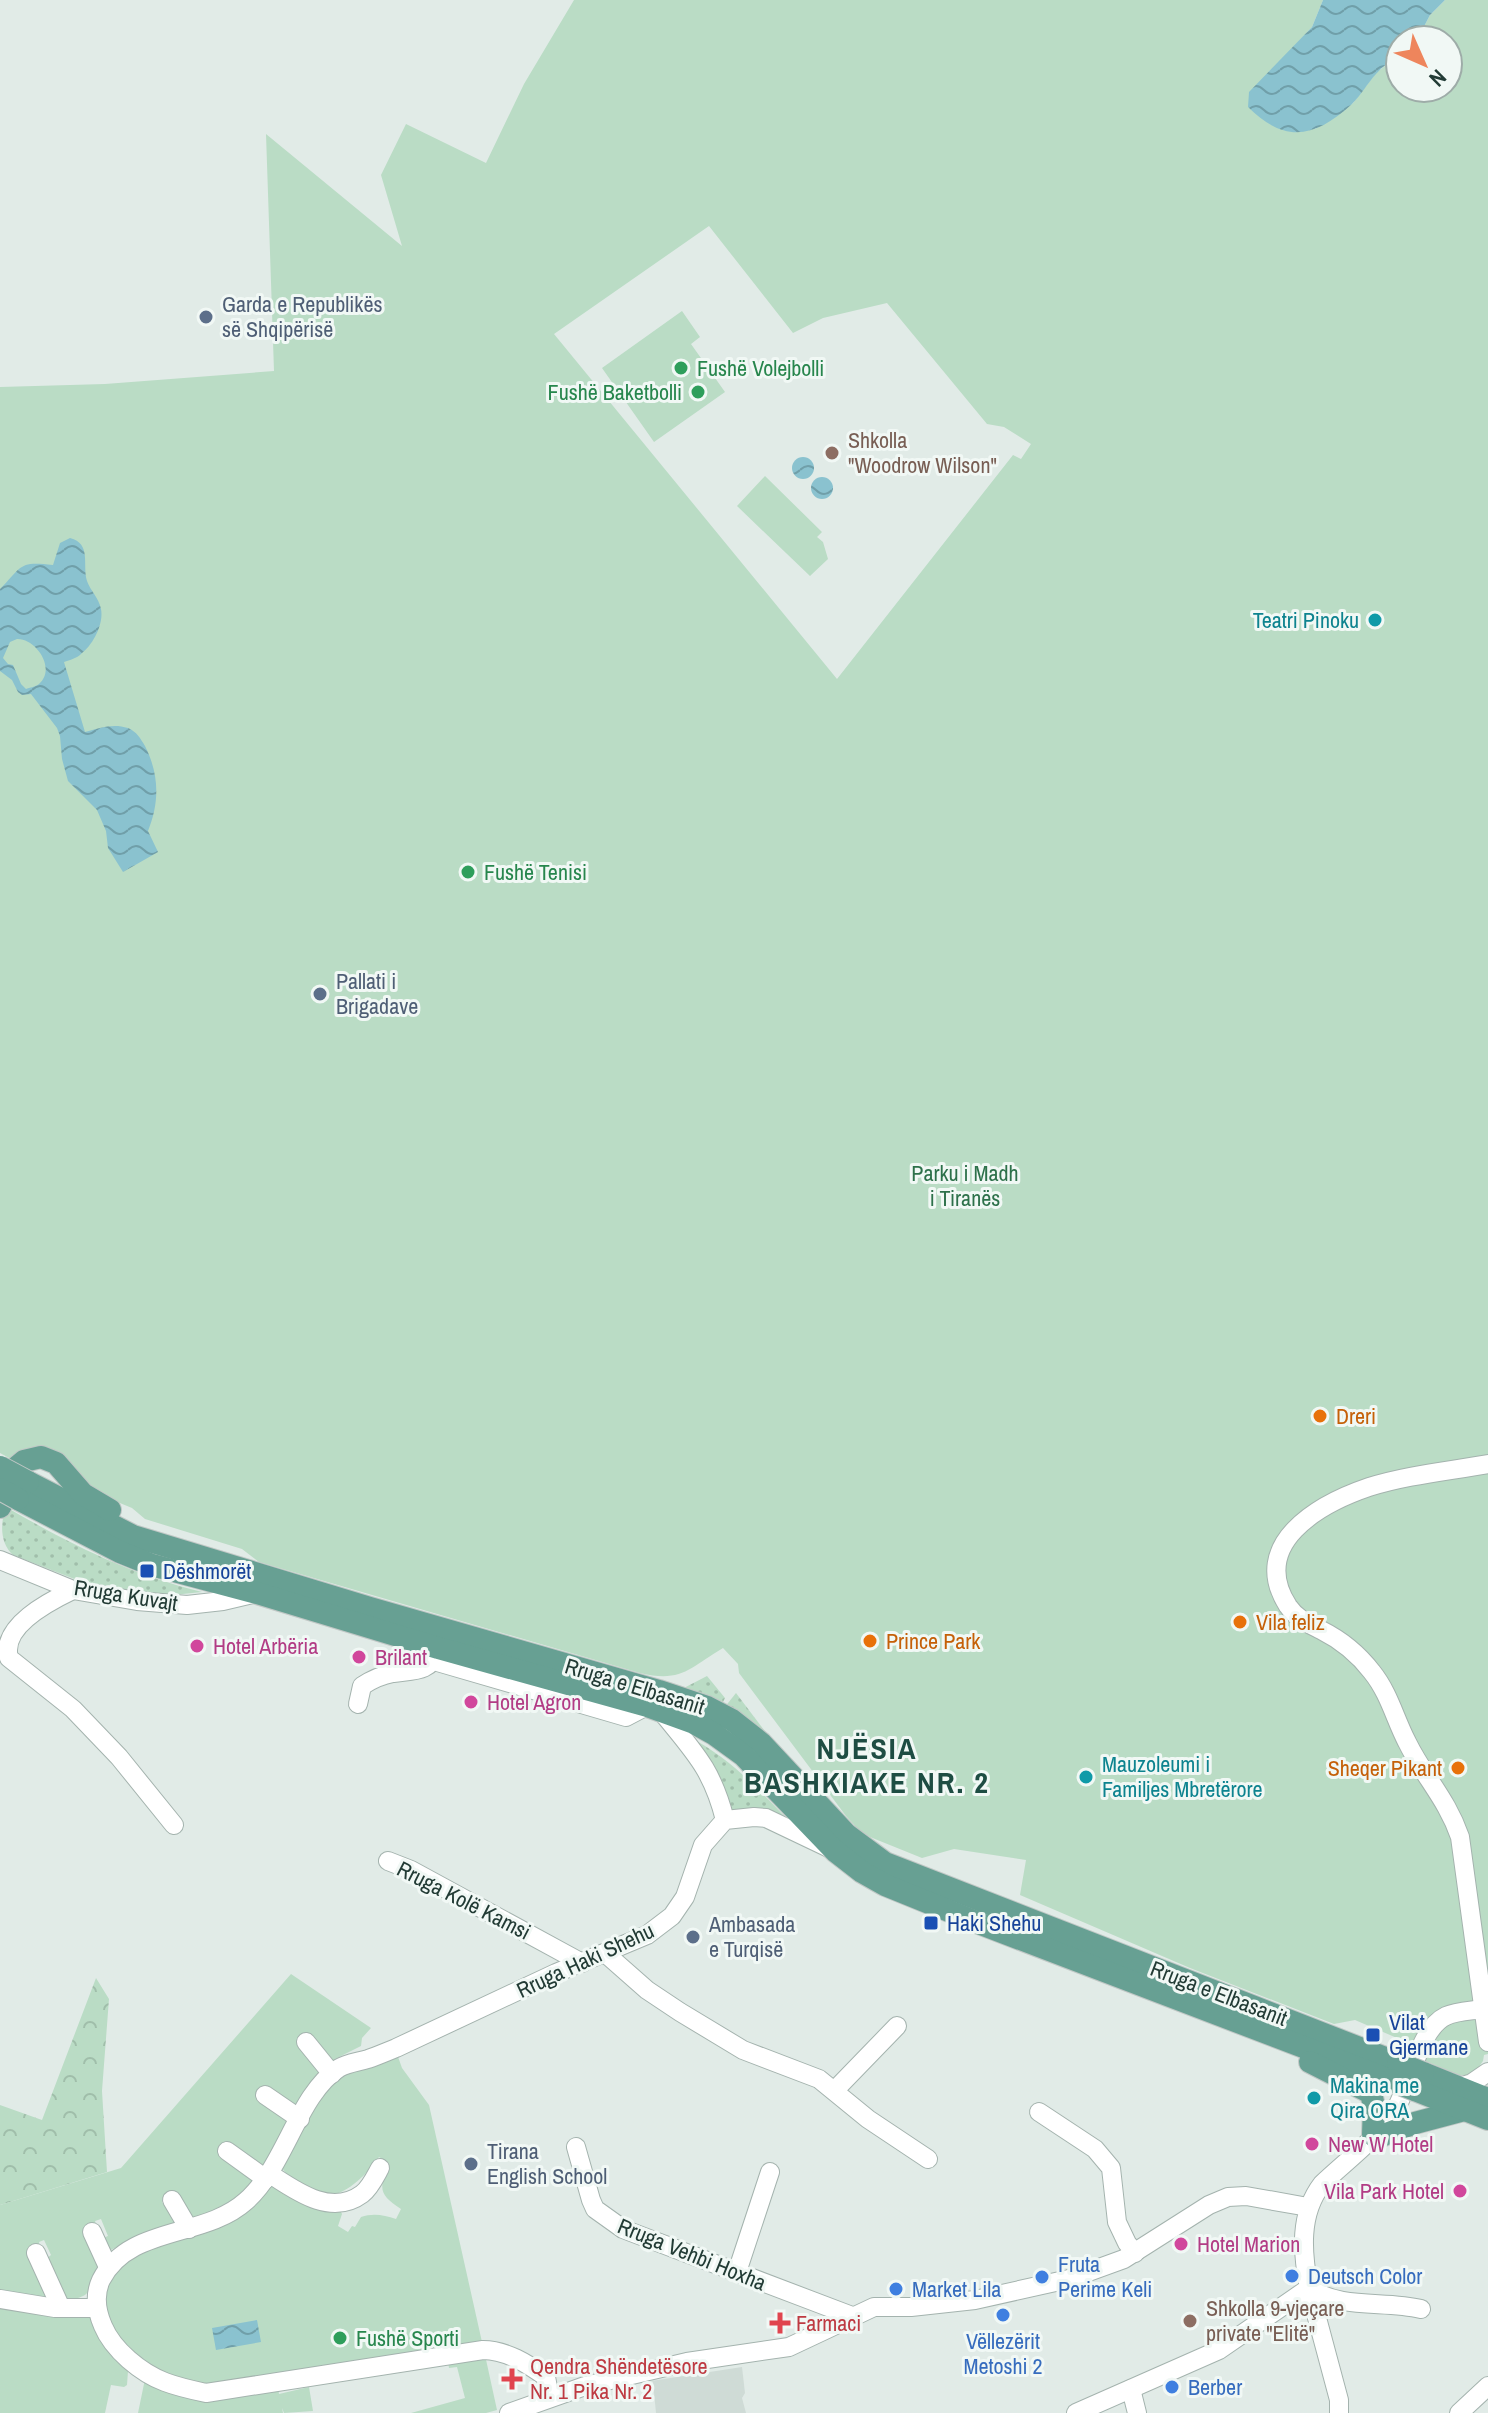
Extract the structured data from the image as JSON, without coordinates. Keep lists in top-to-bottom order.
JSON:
{
  "streets": {
    "main road": ["Rruga e Elbasanit"],
    "street": [
      "Rruga Kuvajt",
      "Rruga Kolë Kamsi",
      "Rruga Haki Shehu",
      "Rruga Vehbi Hoxha"
    ]
  },
  "crossings": [
    ["Rruga Kuvajt", "Rruga e Elbasanit"],
    ["Rruga Kolë Kamsi", "Rruga Haki Shehu"]
  ],
  "districts": ["NJËSIA BASHKIAKE NR. 2"],
  "parks": ["Parku i Madh i Tiranës"],
  "places": {
    "other": [
      "Garda e Republikës së Shqipërisë",
      "Fushë Volejbolli",
      "Fushë Baketbolli",
      "Shkolla \"Woodrow Wilson\"",
      "Teatri Pinoku",
      "Fushë Tenisi",
      "Pallati i Brigadave",
      "Dreri",
      "Vila feliz",
      "Prince Park",
      "Hotel Arbëria",
      "Brilant",
      "Hotel Agron",
      "Sheqer Pikant",
      "Mauzoleumi i Familjes Mbretërore",
      "Ambasada e Turqisë",
      "Makina me Qira ORA",
      "New W Hotel",
      "Tirana English School",
      "Vila Park Hotel",
      "Hotel Marion",
      "Deutsch Color",
      "Fruta Perime Keli",
      "Market Lila",
      "Vëllezërit Metoshi 2",
      "Shkolla 9-vjeçare private \"Elitë\"",
      "Fushë Sporti",
      "Berber"
    ],
    "transit": ["Dëshmorët", "Haki Shehu", "Vilat Gjermane"],
    "health": ["Farmaci", "Qendra Shëndetësore Nr. 1 Pika Nr. 2"]
  },
  "north": "bottom right"
}
